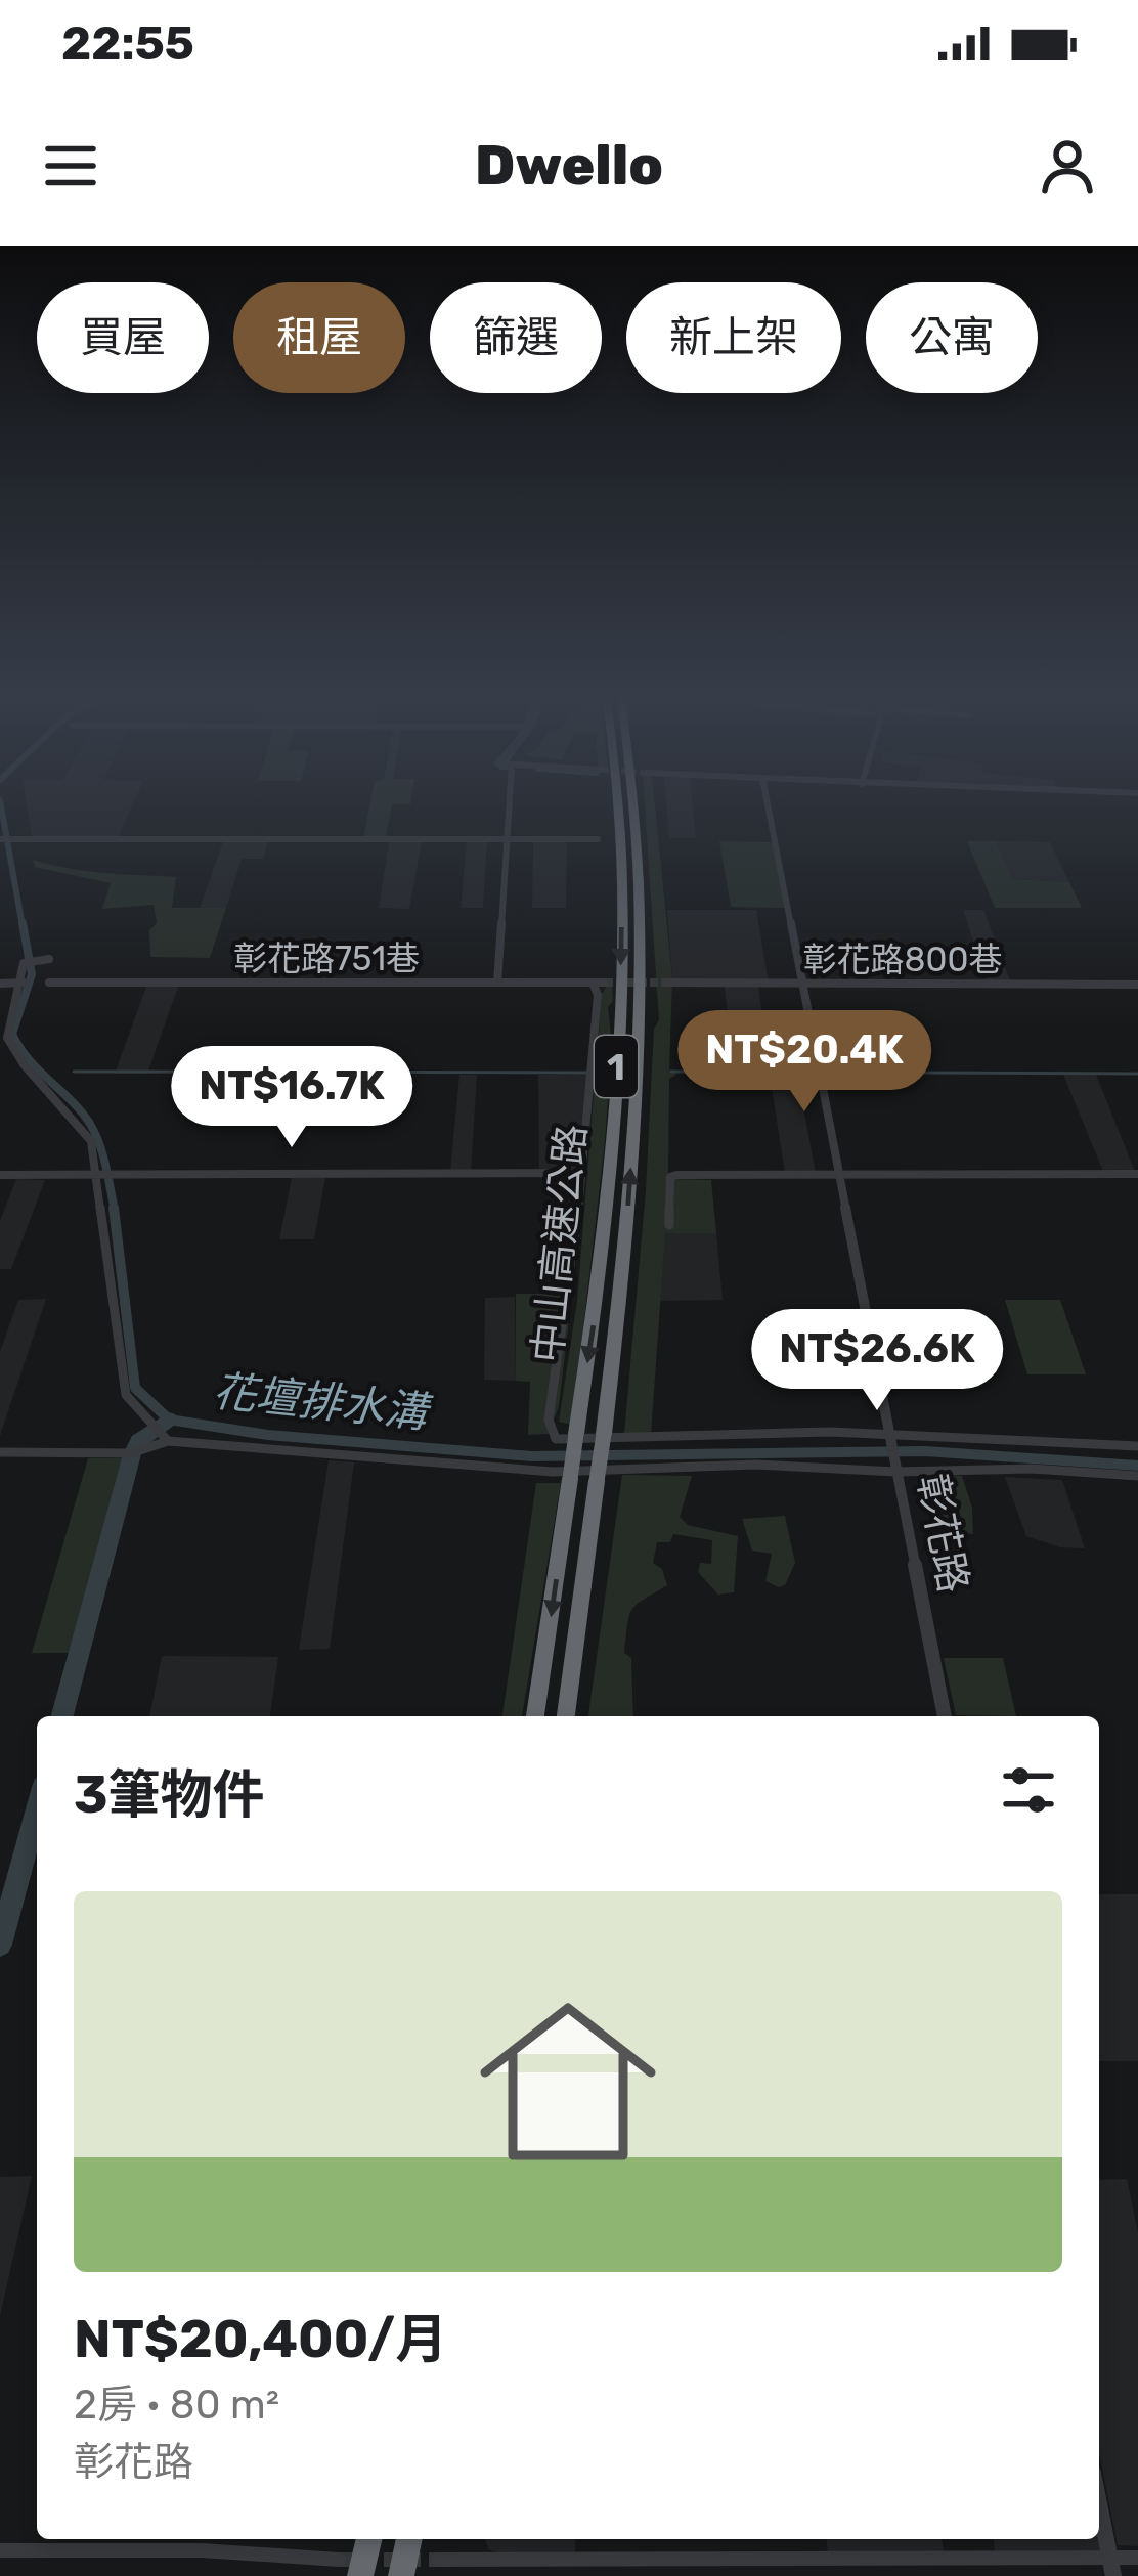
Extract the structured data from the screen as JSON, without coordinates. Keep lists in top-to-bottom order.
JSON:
{
  "streets": {
    "highway": ["1", "中山高速公路"],
    "street": ["彰花路751巷", "彰花路800巷", "彰花路"]
  },
  "crossings": [
    ["彰花路800巷", "彰花路"]
  ],
  "water": ["花壇排水溝"],
  "page": {
    "status": "22:55",
    "header": "Dwello",
    "chip": [
      "買屋",
      "租屋",
      "篩選",
      "新上架",
      "公寓"
    ],
    "price": ["NT$20.4K", "NT$16.7K", "NT$26.6K"],
    "heading": "3筆物件",
    "list": [
      {
        "name": "NT$20,400/月",
        "note": "2房 · 80 m² · 彰花路"
      }
    ]
  }
}
